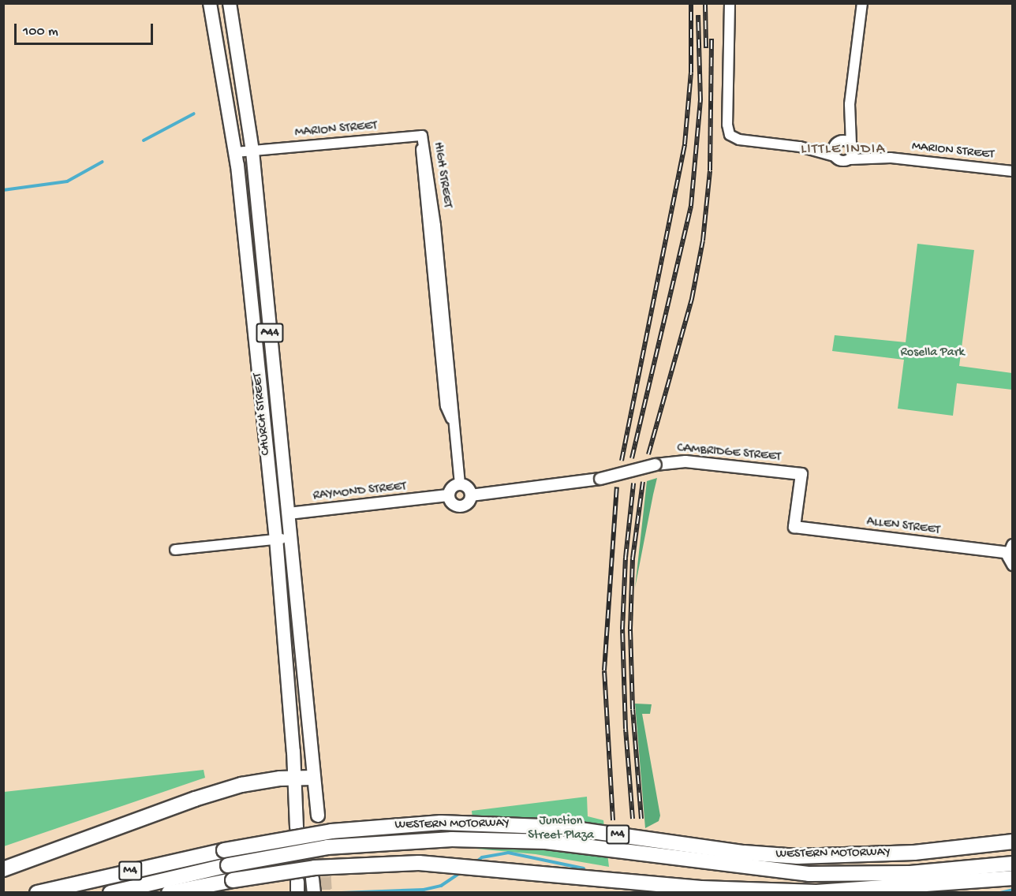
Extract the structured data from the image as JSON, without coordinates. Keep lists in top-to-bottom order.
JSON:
{
  "streets": {
    "highway": [
      "A44",
      "CHURCH STREET",
      "WESTERN MOTORWAY",
      "M4"
    ],
    "main road": ["CAMBRIDGE STREET", "RAYMOND STREET", "ALLEN STREET"],
    "street": ["MARION STREET", "HIGH STREET"]
  },
  "crossings": [
    ["MARION STREET", "HIGH STREET"],
    ["MARION STREET", "CHURCH STREET"],
    ["HIGH STREET", "CAMBRIDGE STREET"],
    ["HIGH STREET", "RAYMOND STREET"],
    ["CHURCH STREET", "RAYMOND STREET"],
    ["CAMBRIDGE STREET", "RAYMOND STREET"],
    ["CAMBRIDGE STREET", "ALLEN STREET"]
  ],
  "districts": ["LITTLE INDIA"],
  "parks": ["Rosella Park", "Junction Street Plaza"],
  "scale_bar": "100 m"
}
